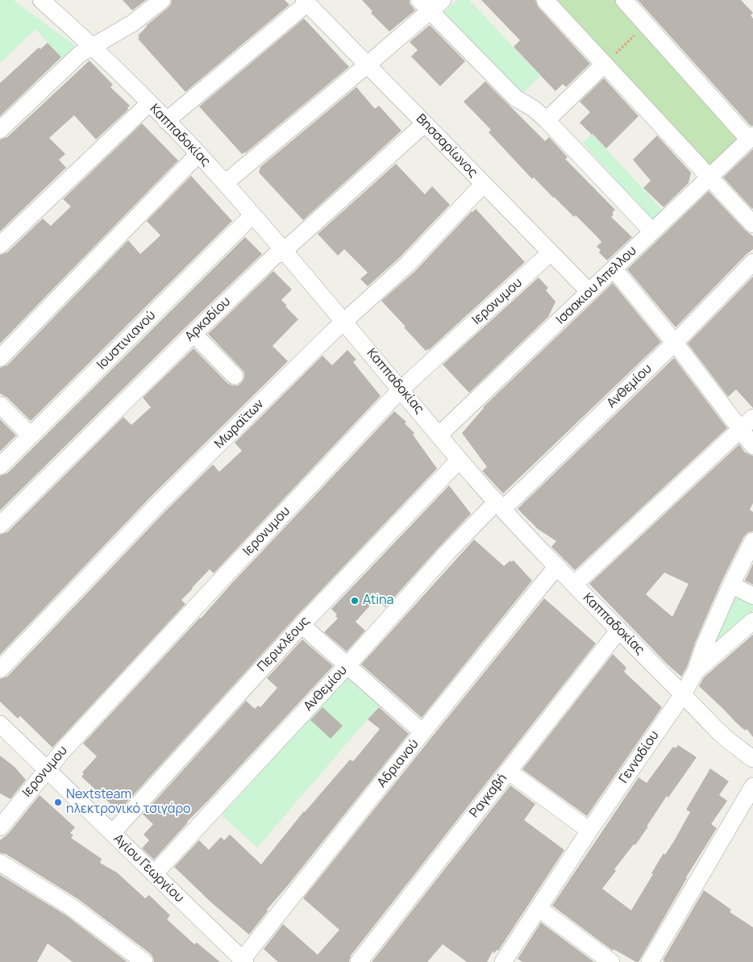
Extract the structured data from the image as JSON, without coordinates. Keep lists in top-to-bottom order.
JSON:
{
  "streets": {
    "street": [
      "Καππαδοκίας",
      "Βησσαρίωνος",
      "Ισαακιου Απελλου",
      "Ιερονυμου",
      "Αρκαδίου",
      "Ιουστινιανού",
      "Ανθεμίου",
      "Μωραϊτων",
      "Περικλέους",
      "Γενναδίου",
      "Αδριανού",
      "Ραγκαβή",
      "Αγίου Γεωργίου"
    ]
  },
  "crossings": [
    ["Καππαδοκίας", "Ισαακιου Απελλου"],
    ["Καππαδοκίας", "Ιερονυμου"],
    ["Καππαδοκίας", "Αρκαδίου"],
    ["Καππαδοκίας", "Ιουστινιανού"],
    ["Καππαδοκίας", "Ανθεμίου"],
    ["Καππαδοκίας", "Μωραϊτων"],
    ["Καππαδοκίας", "Περικλέους"],
    ["Καππαδοκίας", "Γενναδίου"],
    ["Καππαδοκίας", "Αδριανού"],
    ["Καππαδοκίας", "Ραγκαβή"],
    ["Βησσαρίωνος", "Ισαακιου Απελλου"],
    ["Βησσαρίωνος", "Ιερονυμου"],
    ["Βησσαρίωνος", "Αρκαδίου"],
    ["Βησσαρίωνος", "Μωραϊτων"],
    ["Ιερονυμου", "Αγίου Γεωργίου"],
    ["Ανθεμίου", "Αγίου Γεωργίου"],
    ["Περικλέους", "Αγίου Γεωργίου"],
    ["Αδριανού", "Αγίου Γεωργίου"]
  ],
  "places": ["Atina", "Nextsteam ηλεκτρονικό τσιγάρο"]
}
